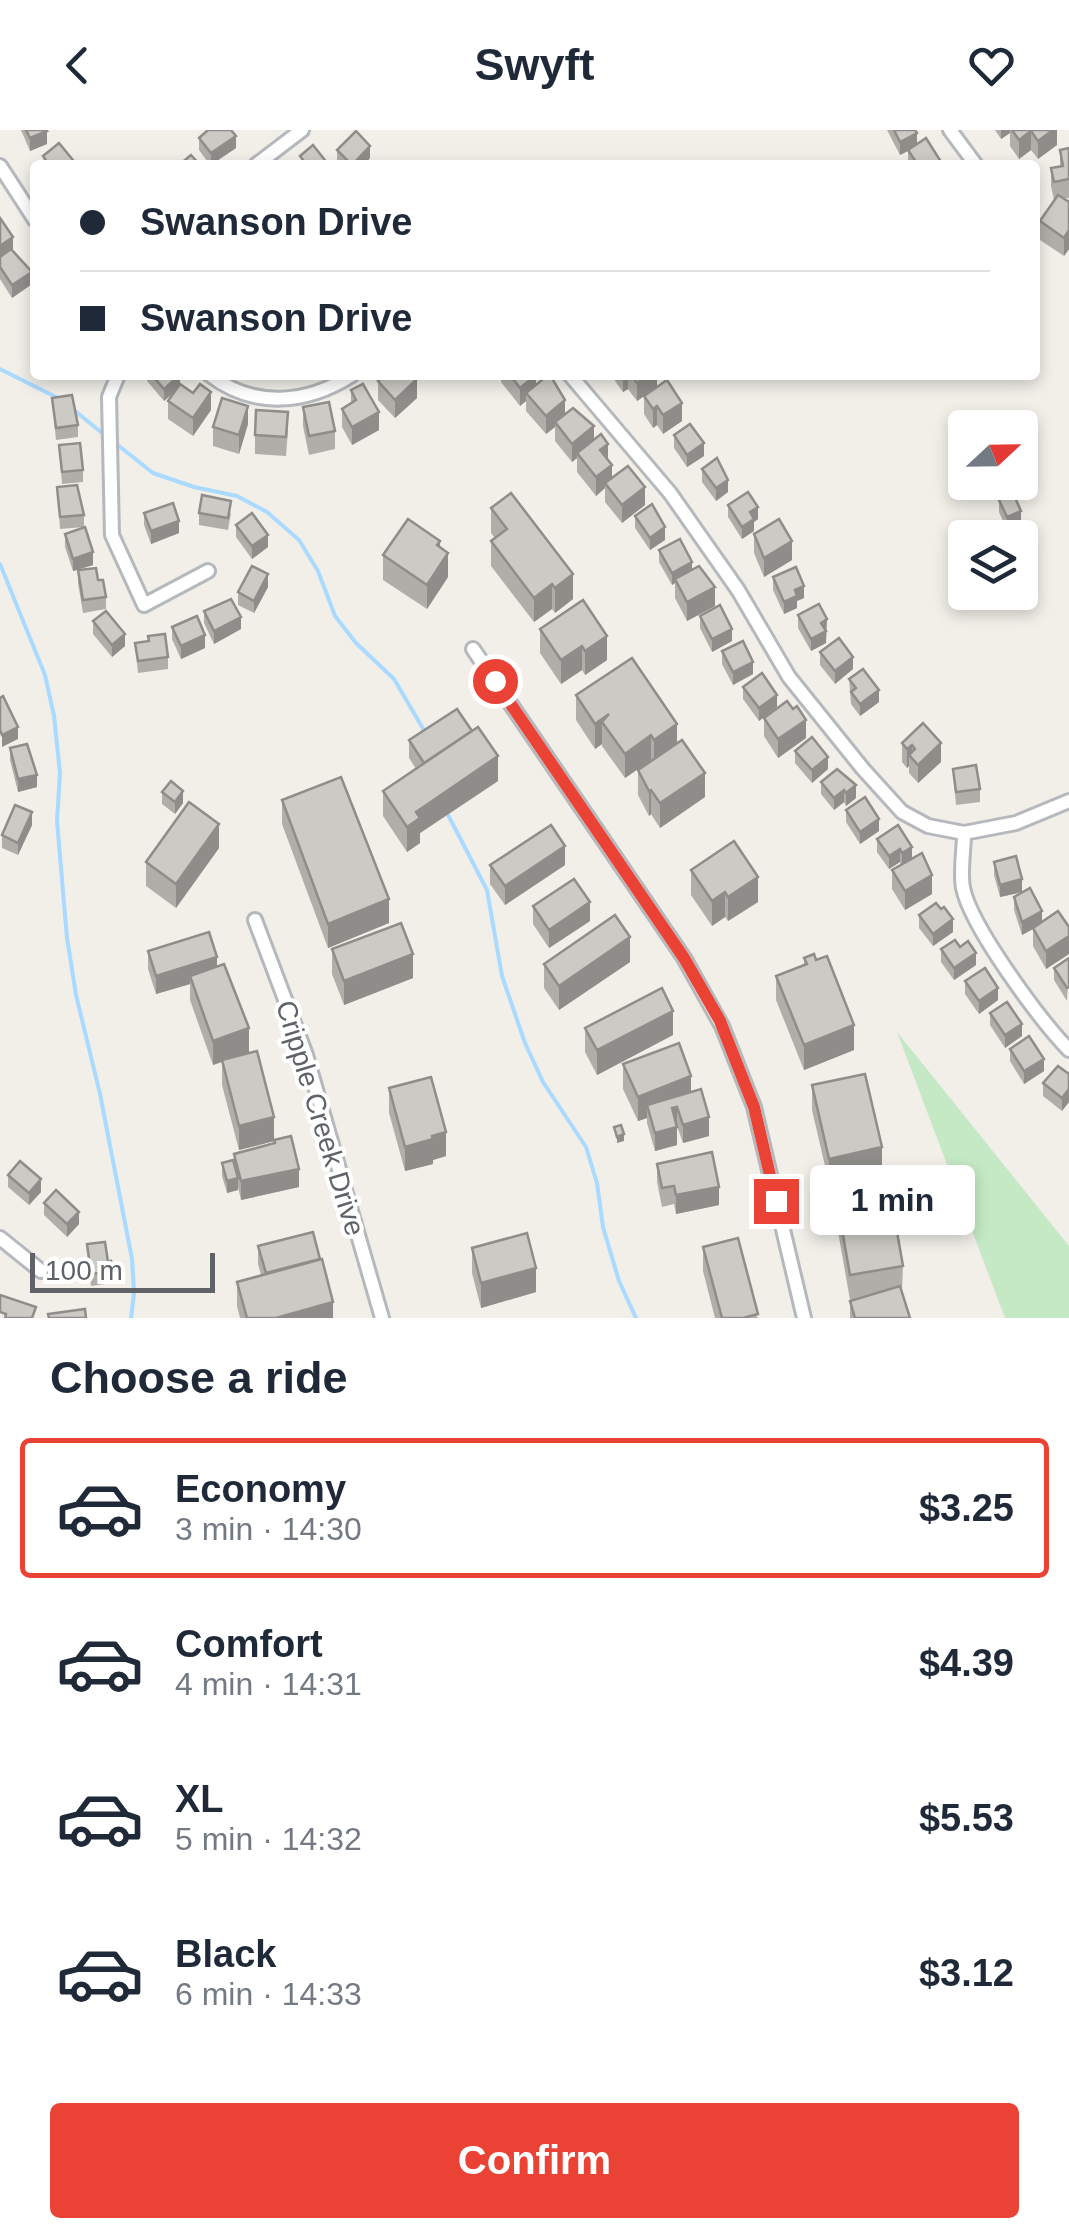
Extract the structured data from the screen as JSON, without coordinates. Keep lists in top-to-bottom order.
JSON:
{
  "streets": {
    "street": ["Cripple Creek Drive"]
  },
  "scale_bar": "100 m",
  "north": "right",
  "page": {
    "header": "Swyft",
    "banner": ["Swanson Drive", "Swanson Drive"],
    "bubble": "1 min",
    "scale": "100 m",
    "heading": "Choose a ride",
    "list": [
      {
        "name": "Economy",
        "note": "3 min · 14:30",
        "value": "$3.25"
      },
      {
        "name": "Comfort",
        "note": "4 min · 14:31",
        "value": "$4.39"
      },
      {
        "name": "XL",
        "note": "5 min · 14:32",
        "value": "$5.53"
      },
      {
        "name": "Black",
        "note": "6 min · 14:33",
        "value": "$3.12"
      }
    ],
    "buttons": "Confirm"
  }
}
